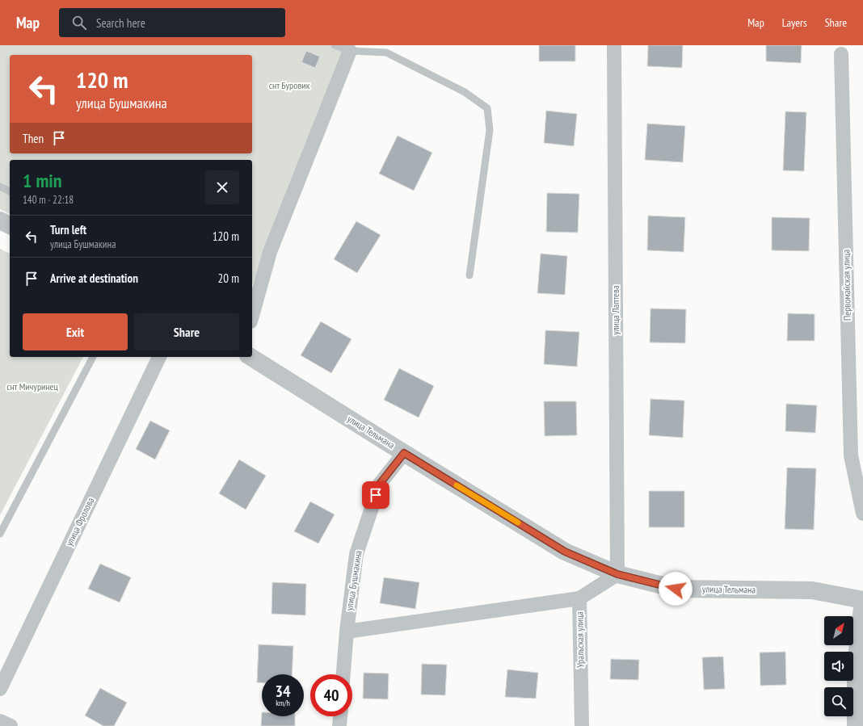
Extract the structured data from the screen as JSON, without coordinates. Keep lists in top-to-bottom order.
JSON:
{
  "streets": {
    "street": [
      "Первомайская улица",
      "улица Лаптева",
      "улица Тельмана",
      "улица Фролова",
      "улица Бушмакина",
      "Уральская улица"
    ]
  },
  "crossings": [
    ["улица Лаптева", "улица Тельмана"],
    ["улица Лаптева", "Уральская улица"],
    ["улица Тельмана", "улица Бушмакина"],
    ["улица Тельмана", "Уральская улица"]
  ],
  "parks": ["снт Буровик", "снт Мичуринец"],
  "north": "top right",
  "page": {
    "header": "Map",
    "search": "Search here",
    "nav": ["Map", "Layers", "Share"],
    "turn": ["120 m", "улица Бушмакина"],
    "then": "Then",
    "heading": ["1 min", "140 m · 22:18"],
    "list": [
      {
        "name": "Turn left",
        "note": "улица Бушмакина",
        "value": "120 m"
      },
      {
        "name": "Arrive at destination",
        "value": "20 m"
      }
    ],
    "buttons": ["Exit", "Share"],
    "speed": "34 km/h",
    "limit": "40"
  }
}
